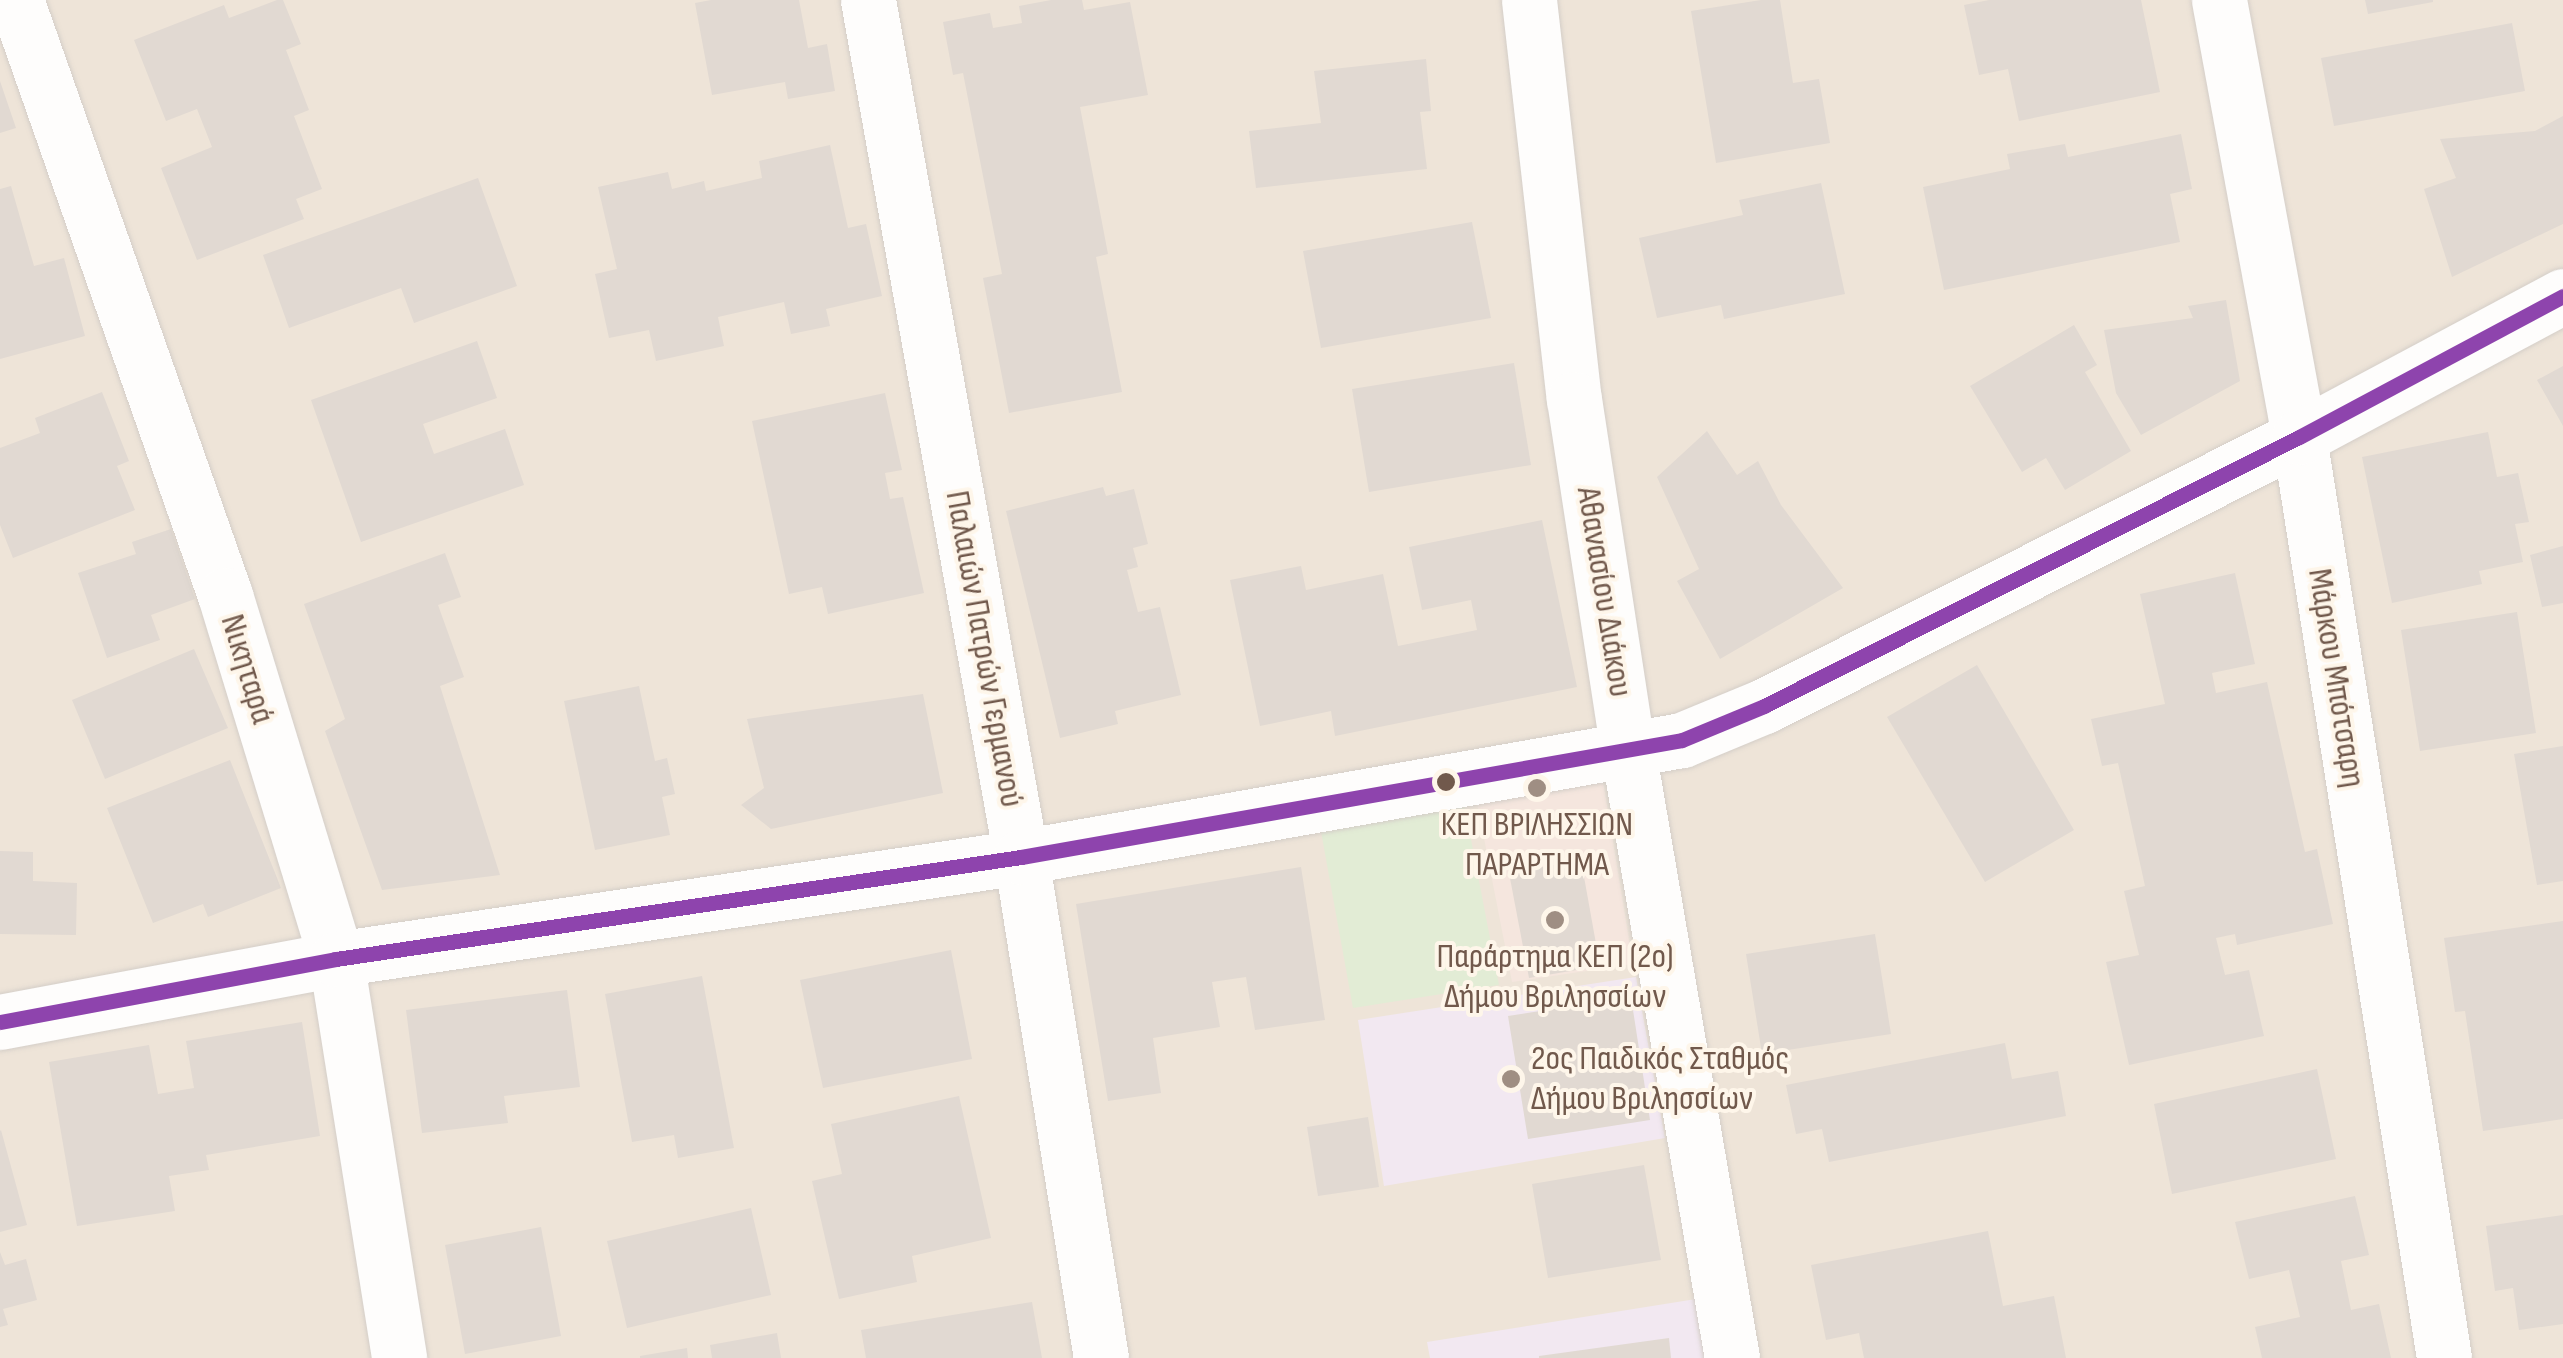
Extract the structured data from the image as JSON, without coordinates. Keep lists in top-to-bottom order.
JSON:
{
  "streets": {
    "street": [
      "Αθανασίου Διάκου",
      "Παλαιών Πατρών Γερμανού",
      "Νικηταρά",
      "Μάρκου Μπότσαρη"
    ]
  },
  "places": ["ΚΕΠ ΒΡΙΛΗΣΣΙΩΝ ΠΑΡΑΡΤΗΜΑ", "Παράρτημα ΚΕΠ (2o) Δήμου Βριλησσίων", "2ος Παιδικός Σταθμός Δήμου Βριλησσίων"]
}
